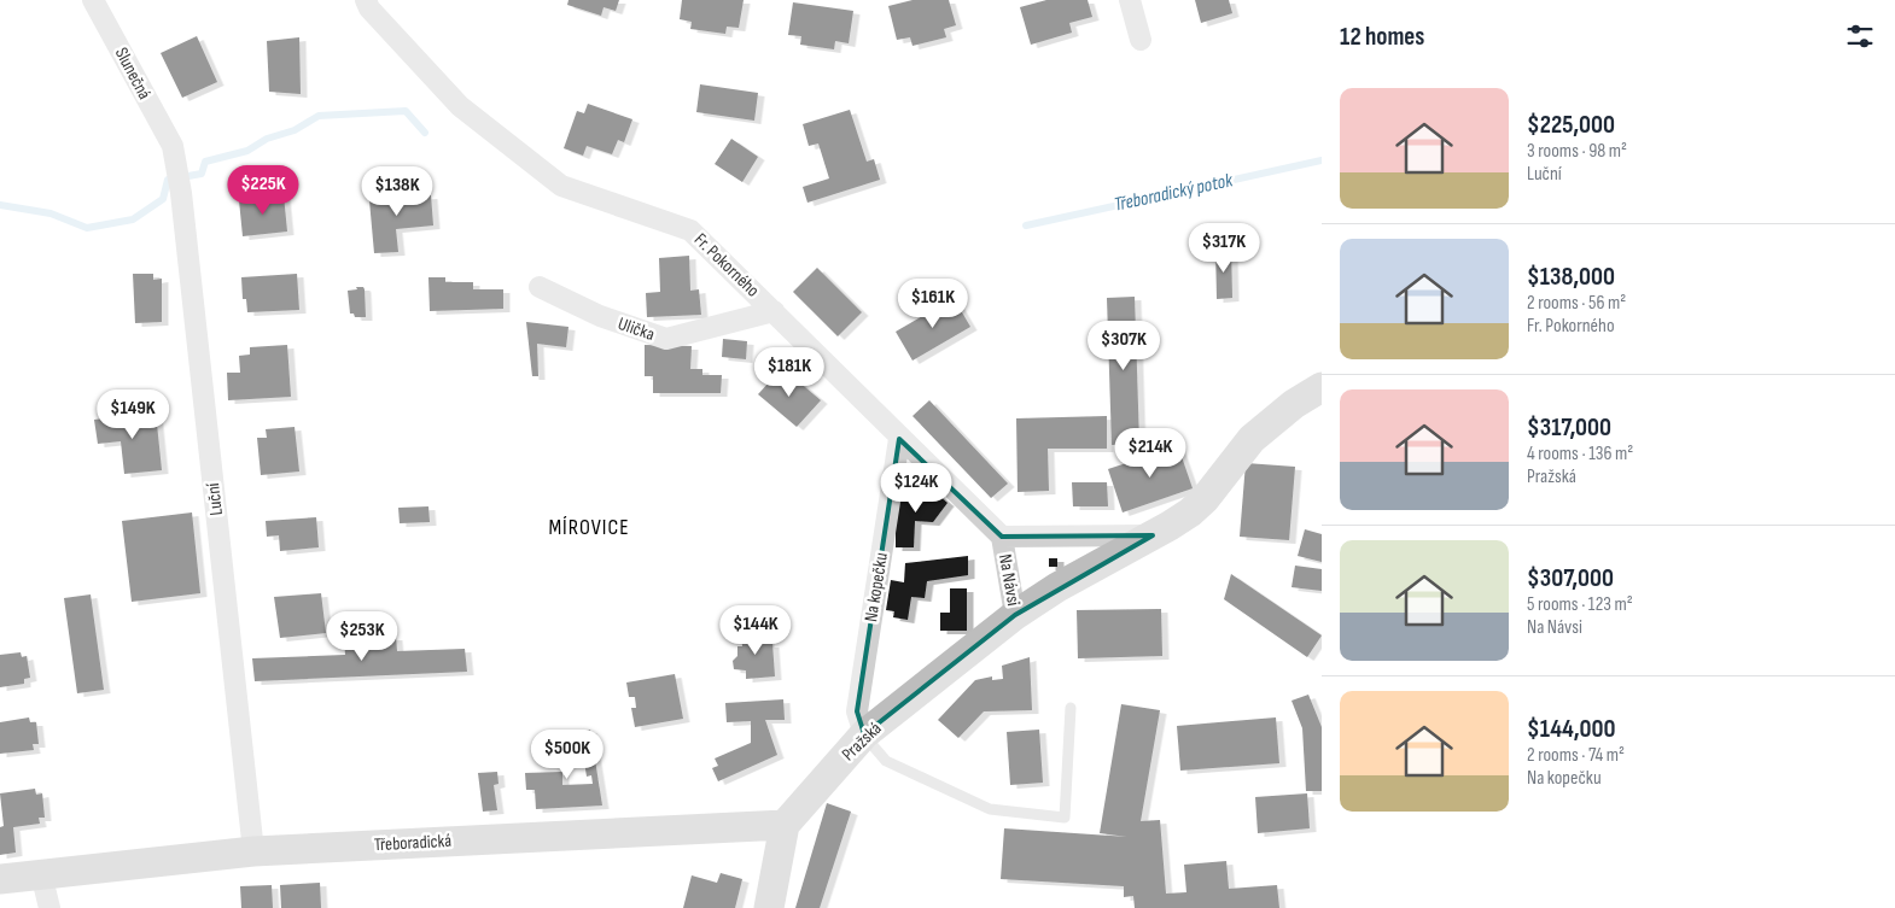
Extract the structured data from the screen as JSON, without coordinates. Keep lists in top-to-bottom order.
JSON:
{
  "streets": {
    "street": [
      "Slunečná",
      "Fr. Pokorného",
      "Ulička",
      "Luční",
      "Na Návsi",
      "Na kopečku",
      "Pražská",
      "Třeboradická"
    ]
  },
  "crossings": [
    ["Slunečná", "Luční"],
    ["Fr. Pokorného", "Ulička"],
    ["Fr. Pokorného", "Na Návsi"],
    ["Fr. Pokorného", "Na kopečku"],
    ["Luční", "Třeboradická"],
    ["Na Návsi", "Pražská"],
    ["Na kopečku", "Pražská"],
    ["Pražská", "Třeboradická"]
  ],
  "districts": ["MÍROVICE"],
  "water": ["Třeboradický potok"],
  "page": {
    "heading": "12 homes",
    "list": [
      {
        "name": "$225,000",
        "note": "3 rooms · 98 m² · Luční"
      },
      {
        "name": "$138,000",
        "note": "2 rooms · 56 m² · Fr. Pokorného"
      },
      {
        "name": "$317,000",
        "note": "4 rooms · 136 m² · Pražská"
      },
      {
        "name": "$307,000",
        "note": "5 rooms · 123 m² · Na Návsi"
      },
      {
        "name": "$144,000",
        "note": "2 rooms · 74 m² · Na kopečku"
      }
    ],
    "price": [
      "$225K",
      "$138K",
      "$317K",
      "$161K",
      "$307K",
      "$181K",
      "$149K",
      "$214K",
      "$124K",
      "$144K",
      "$253K",
      "$500K"
    ]
  }
}
